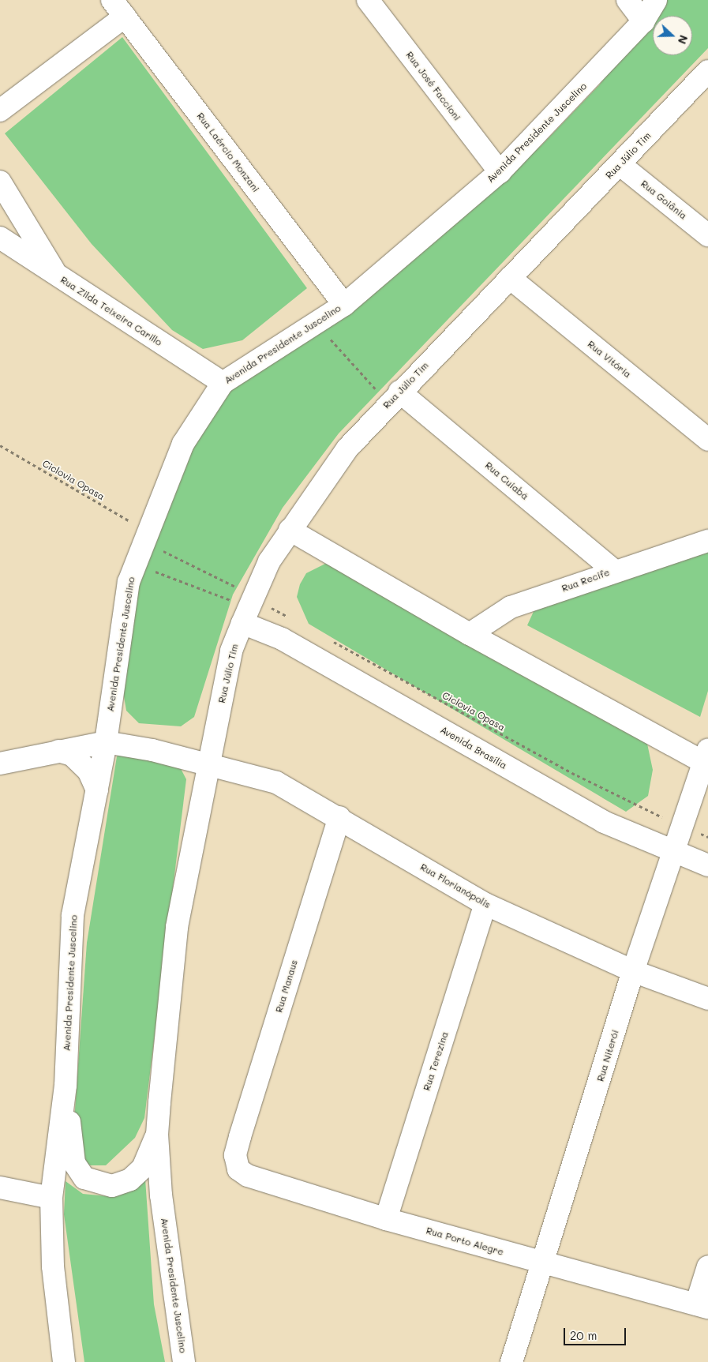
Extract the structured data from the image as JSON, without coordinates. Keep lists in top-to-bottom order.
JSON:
{
  "streets": {
    "street": [
      "Rua José Faccioni",
      "Avenida Presidente Juscelino",
      "Rua Laércio Monzani",
      "Rua Júlio Tim",
      "Rua Goiânia",
      "Rua Zilda Teixeira Carillo",
      "Rua Vitória",
      "Rua Cuiabá",
      "Rua Recife",
      "Avenida Brasília",
      "Rua Florianópolis",
      "Rua Manaus",
      "Rua Niterói",
      "Rua Terezina",
      "Rua Porto Alegre"
    ],
    "path": ["Ciclovia Opasa"]
  },
  "crossings": [
    ["Rua José Faccioni", "Avenida Presidente Juscelino"],
    ["Avenida Presidente Juscelino", "Rua Laércio Monzani"],
    ["Avenida Presidente Juscelino", "Rua Júlio Tim"],
    ["Avenida Presidente Juscelino", "Rua Zilda Teixeira Carillo"],
    ["Avenida Presidente Juscelino", "Rua Florianópolis"],
    ["Rua Júlio Tim", "Rua Goiânia"],
    ["Rua Júlio Tim", "Rua Vitória"],
    ["Rua Júlio Tim", "Rua Cuiabá"],
    ["Rua Júlio Tim", "Avenida Brasília"],
    ["Rua Júlio Tim", "Rua Florianópolis"],
    ["Rua Cuiabá", "Rua Recife"],
    ["Avenida Brasília", "Rua Niterói"],
    ["Rua Florianópolis", "Rua Manaus"],
    ["Rua Florianópolis", "Rua Niterói"],
    ["Rua Florianópolis", "Rua Terezina"],
    ["Rua Manaus", "Rua Porto Alegre"],
    ["Rua Niterói", "Rua Porto Alegre"],
    ["Rua Terezina", "Rua Porto Alegre"]
  ],
  "scale_bar": "20 m",
  "north": "right"
}
